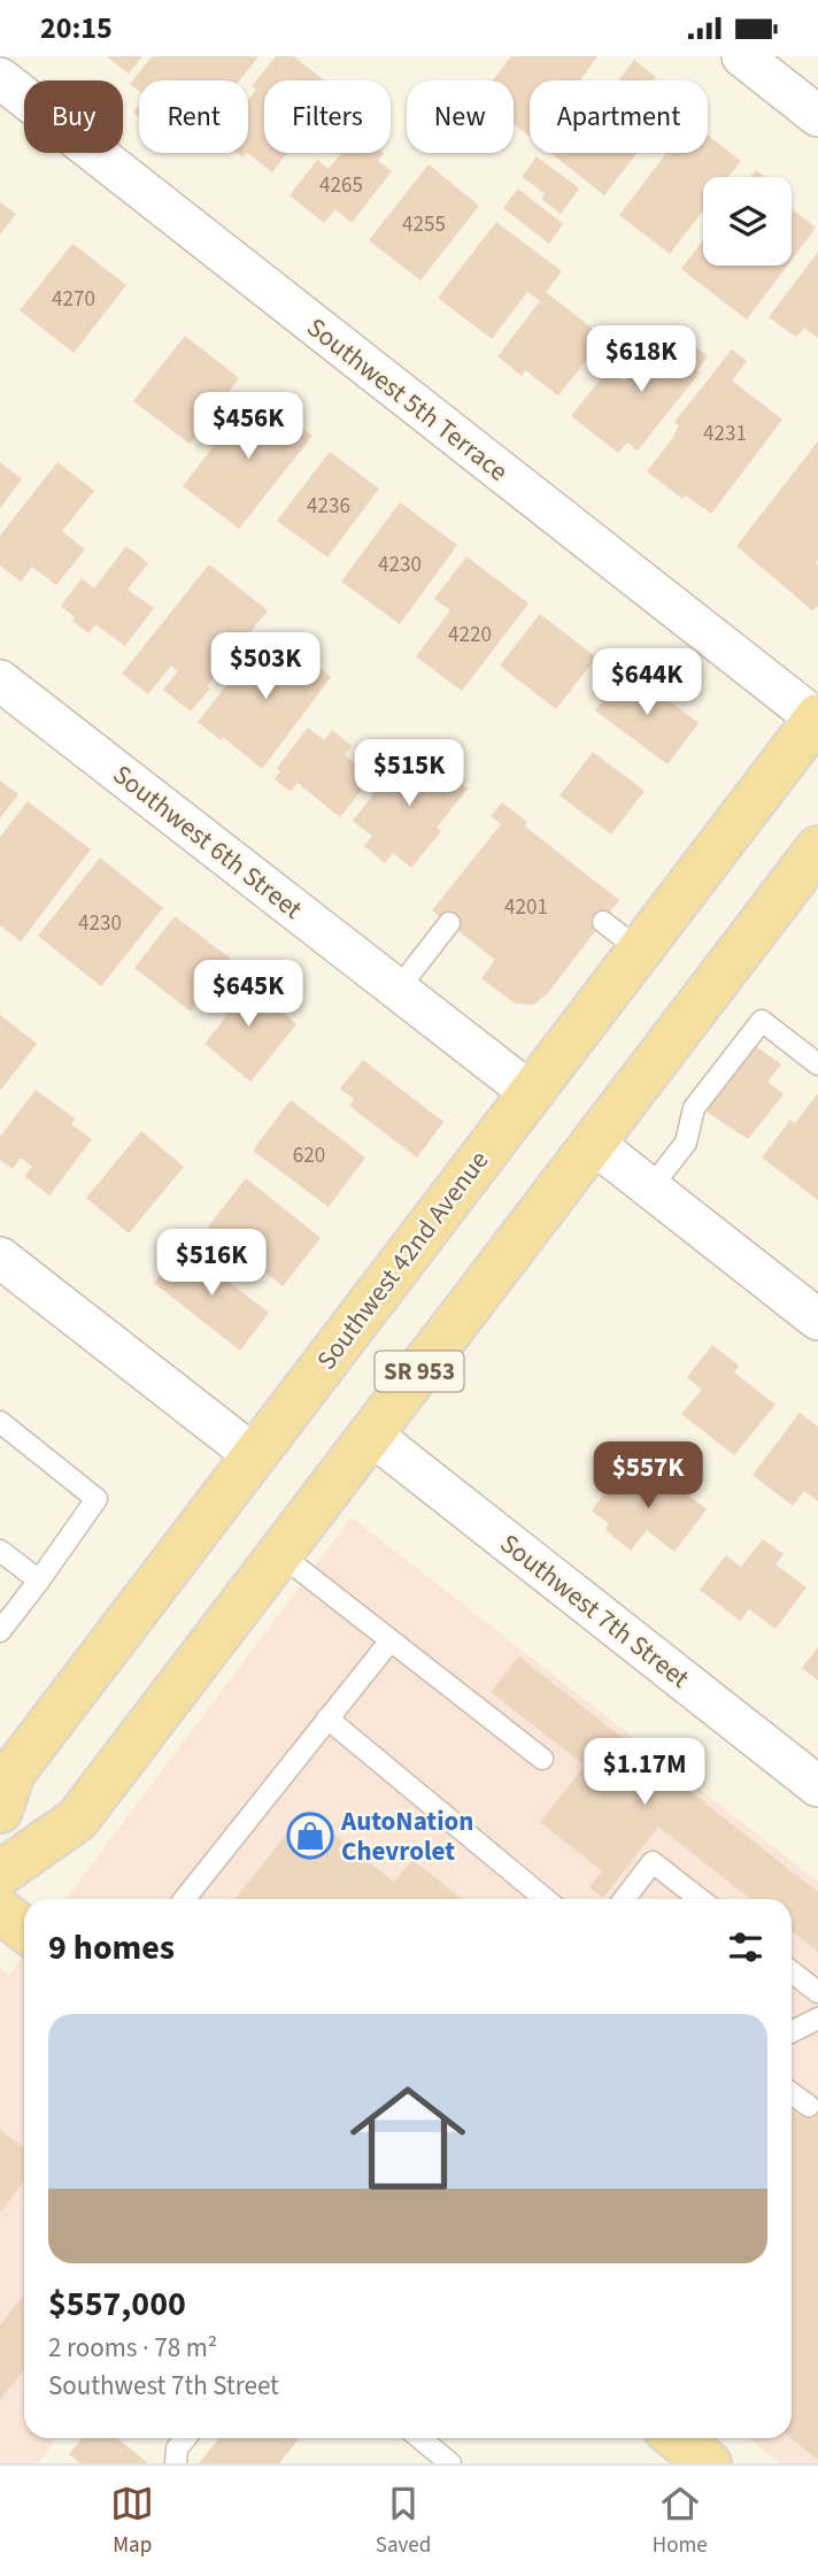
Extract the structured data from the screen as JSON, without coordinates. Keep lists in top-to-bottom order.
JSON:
{
  "streets": {
    "main road": ["Southwest 42nd Avenue", "SR 953"],
    "street": ["Southwest 5th Terrace", "Southwest 6th Street", "Southwest 7th Street"]
  },
  "crossings": [
    ["Southwest 5th Terrace", "Southwest 42nd Avenue"],
    ["Southwest 6th Street", "Southwest 42nd Avenue"],
    ["SR 953", "Southwest 7th Street"]
  ],
  "places": {
    "shop": ["AutoNation Chevrolet"]
  },
  "house_numbers": [
    "4265",
    "4255",
    "4270",
    "4231",
    "4236",
    "4230",
    "4220",
    "4201",
    "4230",
    "620"
  ],
  "page": {
    "status": "20:15",
    "chip": [
      "Buy",
      "Rent",
      "Filters",
      "New",
      "Apartment"
    ],
    "price": [
      "$618K",
      "$456K",
      "$503K",
      "$644K",
      "$515K",
      "$645K",
      "$516K",
      "$557K",
      "$1.17M"
    ],
    "heading": "9 homes",
    "list": [
      {
        "name": "$557,000",
        "note": "2 rooms · 78 m² · Southwest 7th Street"
      }
    ],
    "tabs": ["Map", "Saved", "Home"]
  }
}
